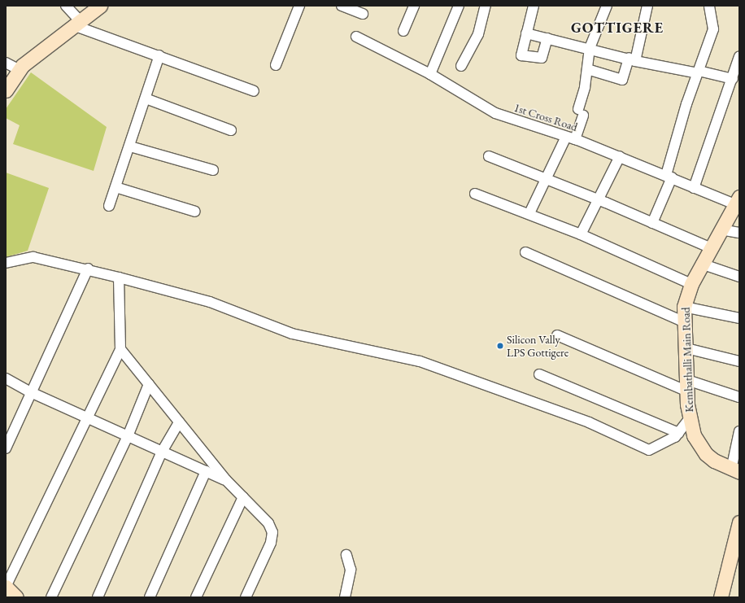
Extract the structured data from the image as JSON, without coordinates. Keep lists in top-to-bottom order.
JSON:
{
  "streets": {
    "street": ["1st Cross Road", "Kembathalli Main Road"]
  },
  "crossings": [
    ["1st Cross Road", "Kembathalli Main Road"]
  ],
  "districts": ["GOTTIGERE"],
  "places": ["Silicon Vally LPS Gottigere"]
}
